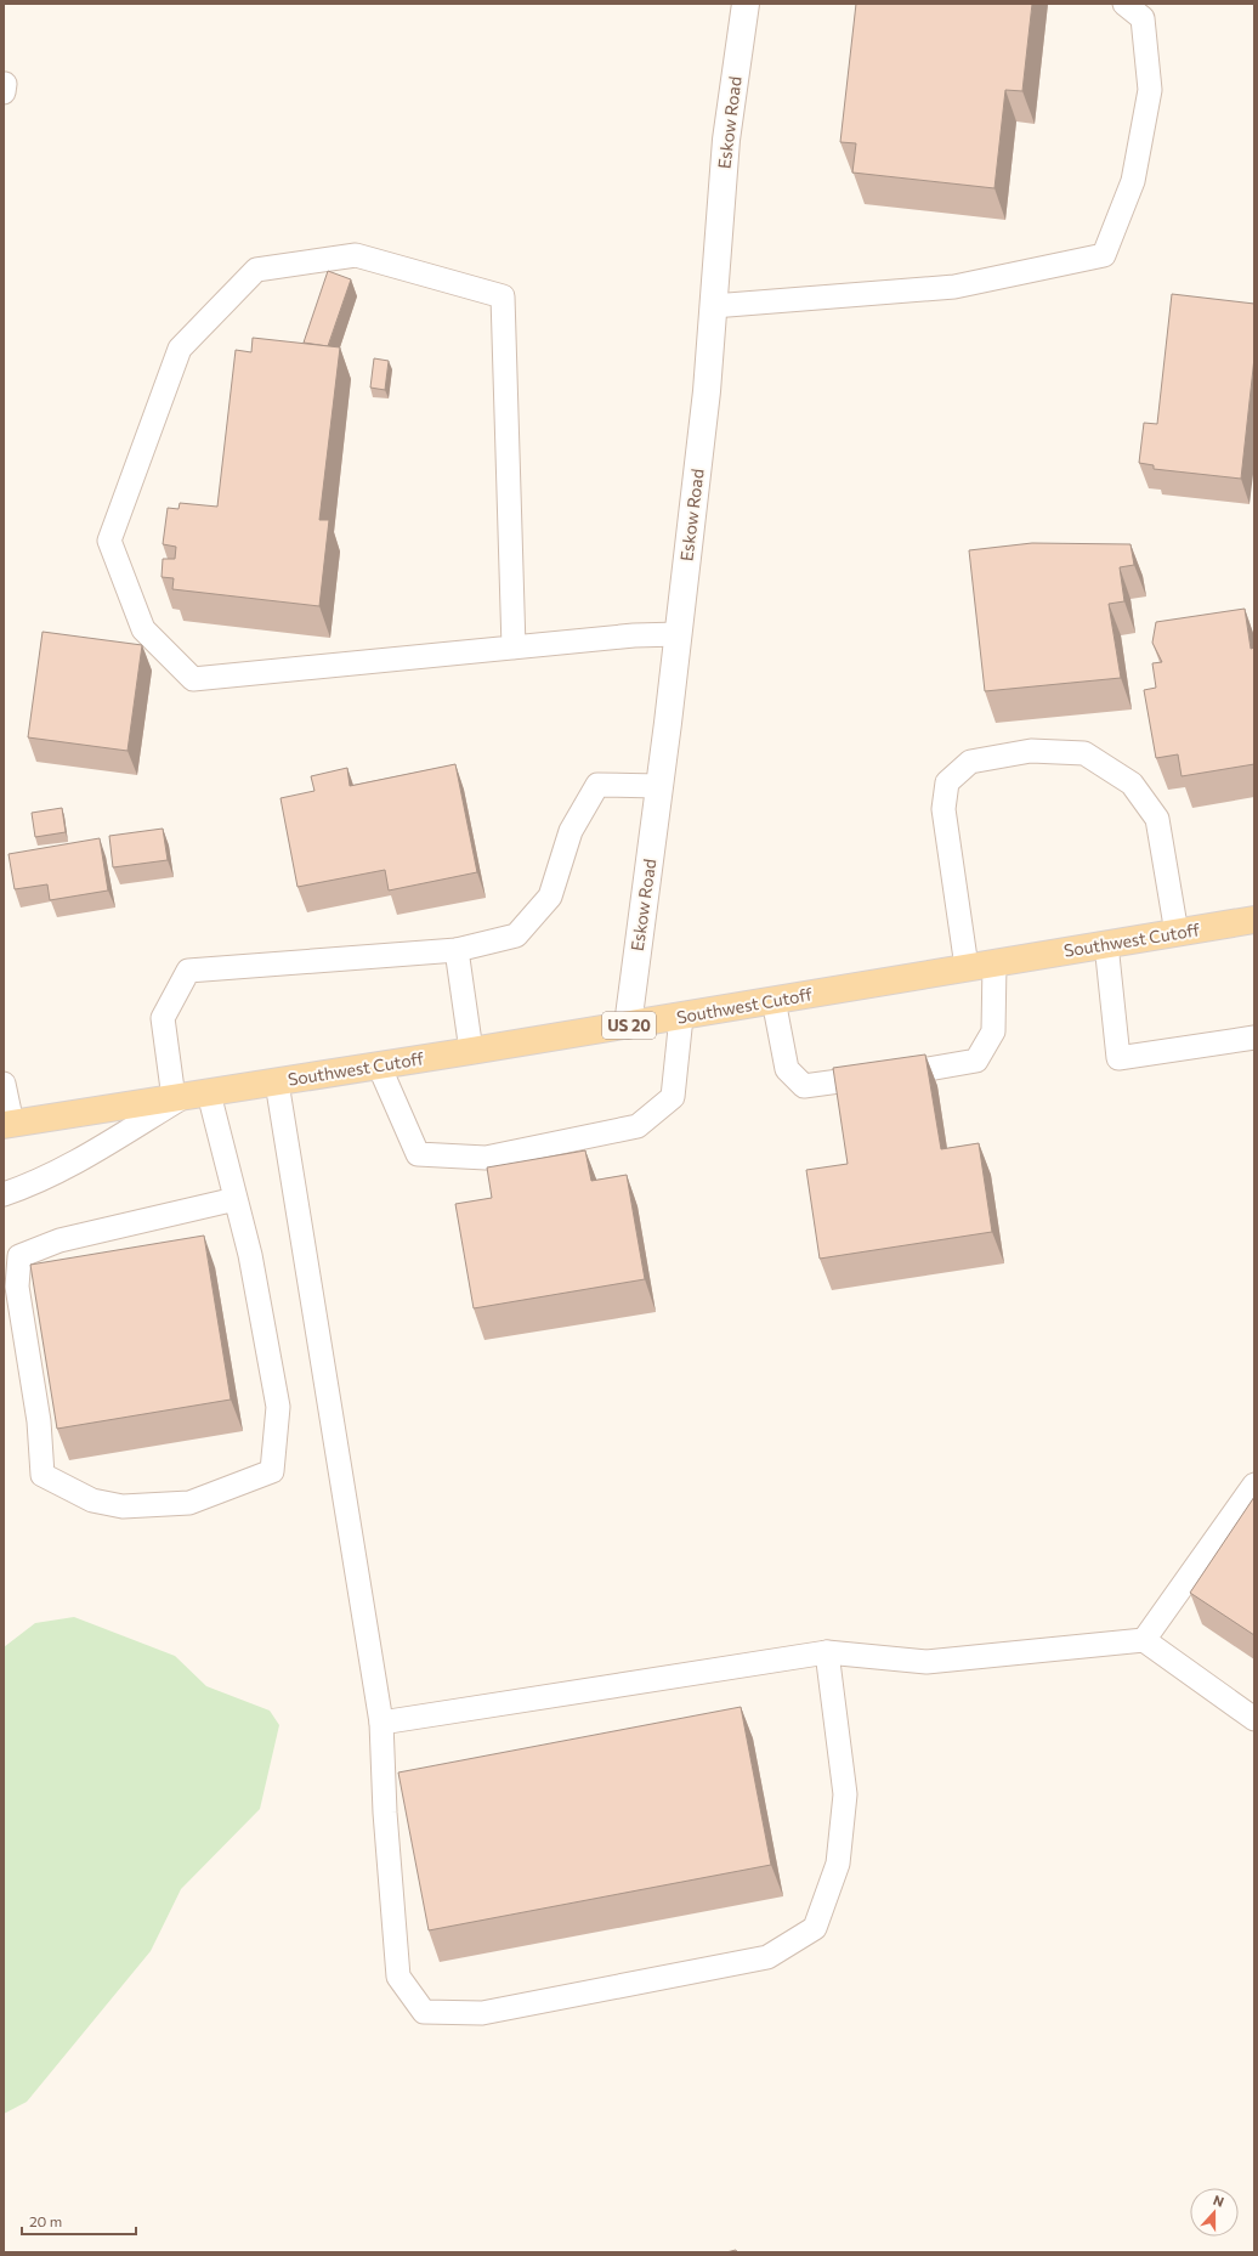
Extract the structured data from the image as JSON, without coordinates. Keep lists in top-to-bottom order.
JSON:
{
  "streets": {
    "main road": ["Southwest Cutoff", "US 20"],
    "street": ["Eskow Road"]
  },
  "crossings": [
    ["Eskow Road", "Southwest Cutoff"]
  ],
  "scale_bar": "20 m",
  "north": "top"
}
